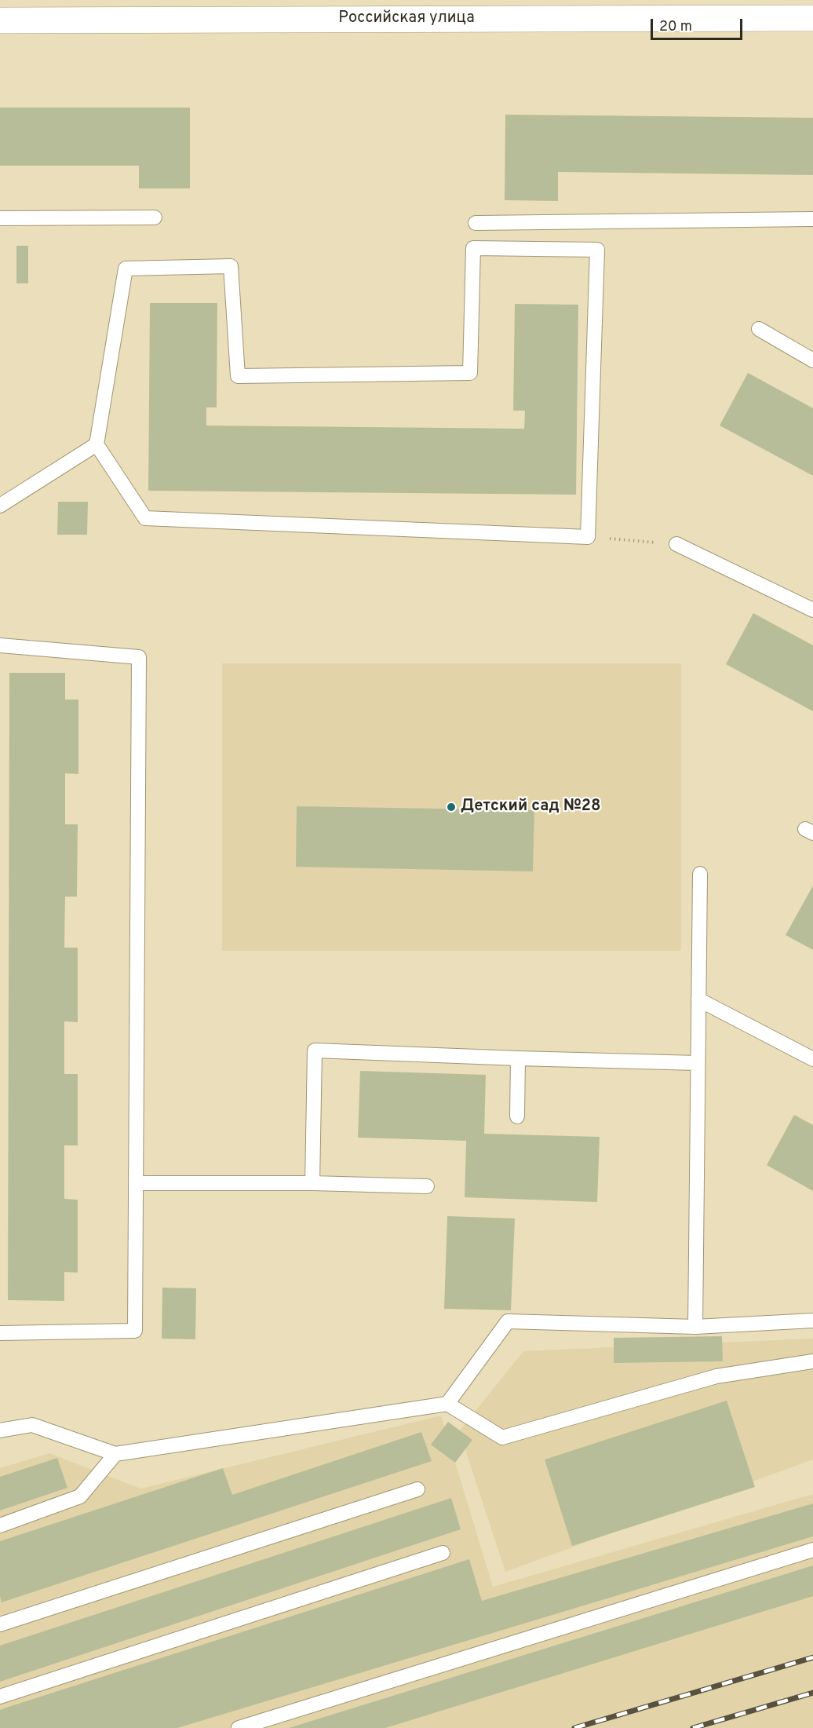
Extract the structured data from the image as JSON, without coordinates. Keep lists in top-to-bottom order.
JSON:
{
  "streets": {
    "main road": ["Российская улица"]
  },
  "places": ["Детский сад №28"],
  "scale_bar": "20 m"
}
